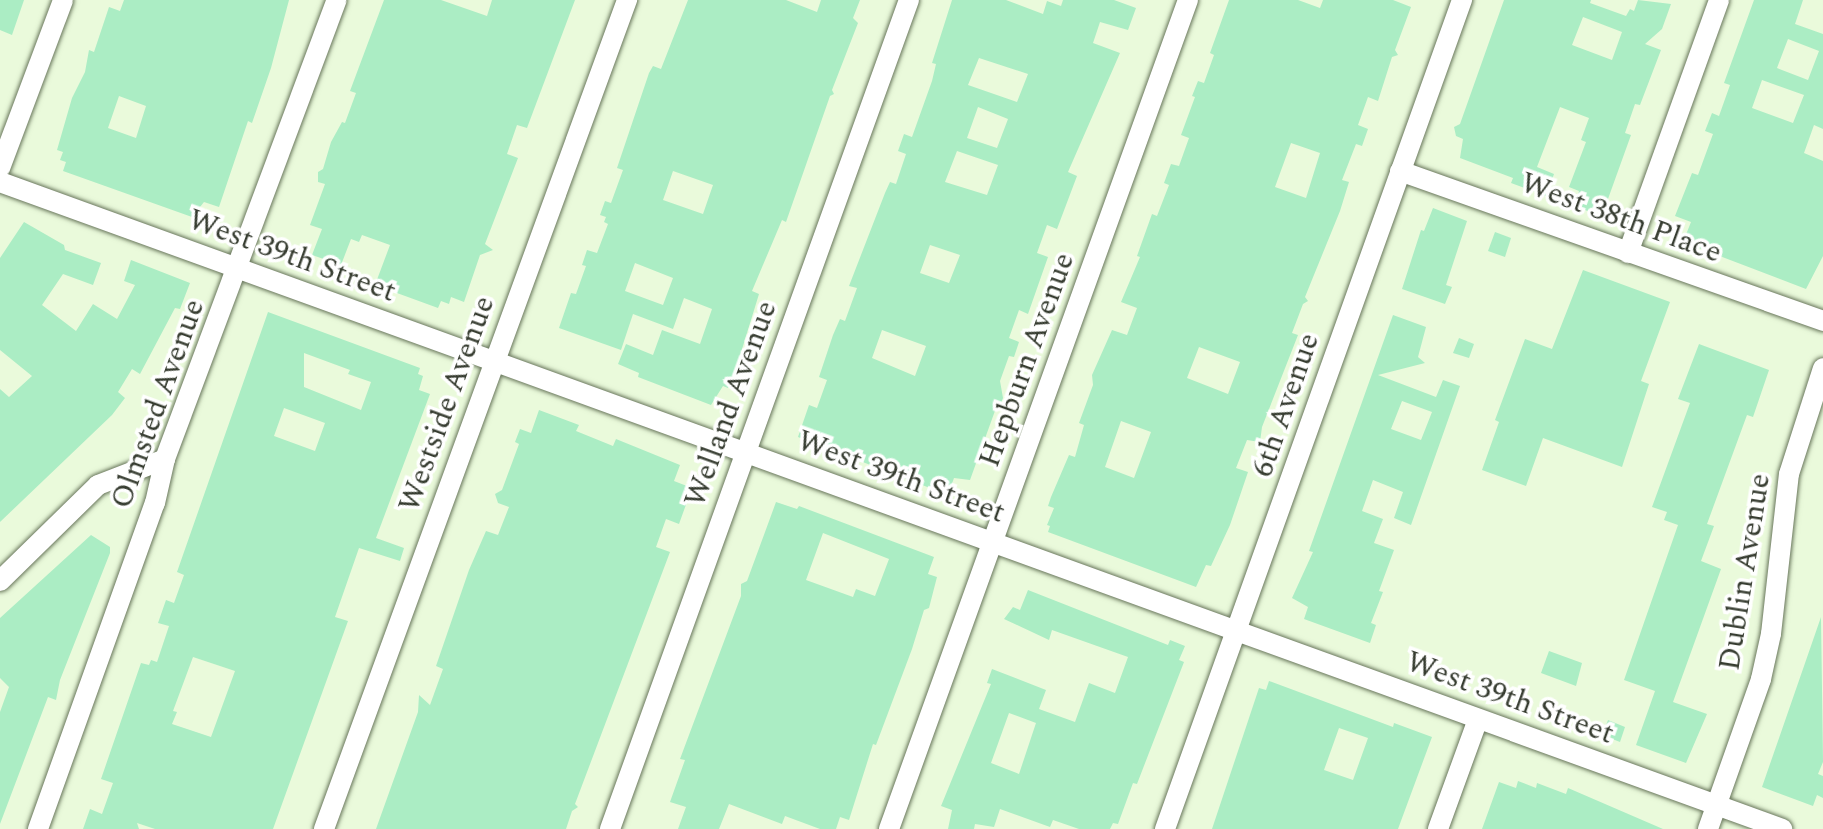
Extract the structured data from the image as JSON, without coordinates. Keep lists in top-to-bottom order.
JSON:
{
  "streets": {
    "street": [
      "West 38th Place",
      "West 39th Street",
      "Hepburn Avenue",
      "Olmsted Avenue",
      "Westside Avenue",
      "Welland Avenue",
      "6th Avenue",
      "Dublin Avenue"
    ]
  },
  "crossings": [
    ["West 38th Place", "6th Avenue"],
    ["West 39th Street", "Hepburn Avenue"],
    ["West 39th Street", "Olmsted Avenue"],
    ["West 39th Street", "Westside Avenue"],
    ["West 39th Street", "Welland Avenue"],
    ["West 39th Street", "6th Avenue"],
    ["West 39th Street", "Dublin Avenue"]
  ]
}
